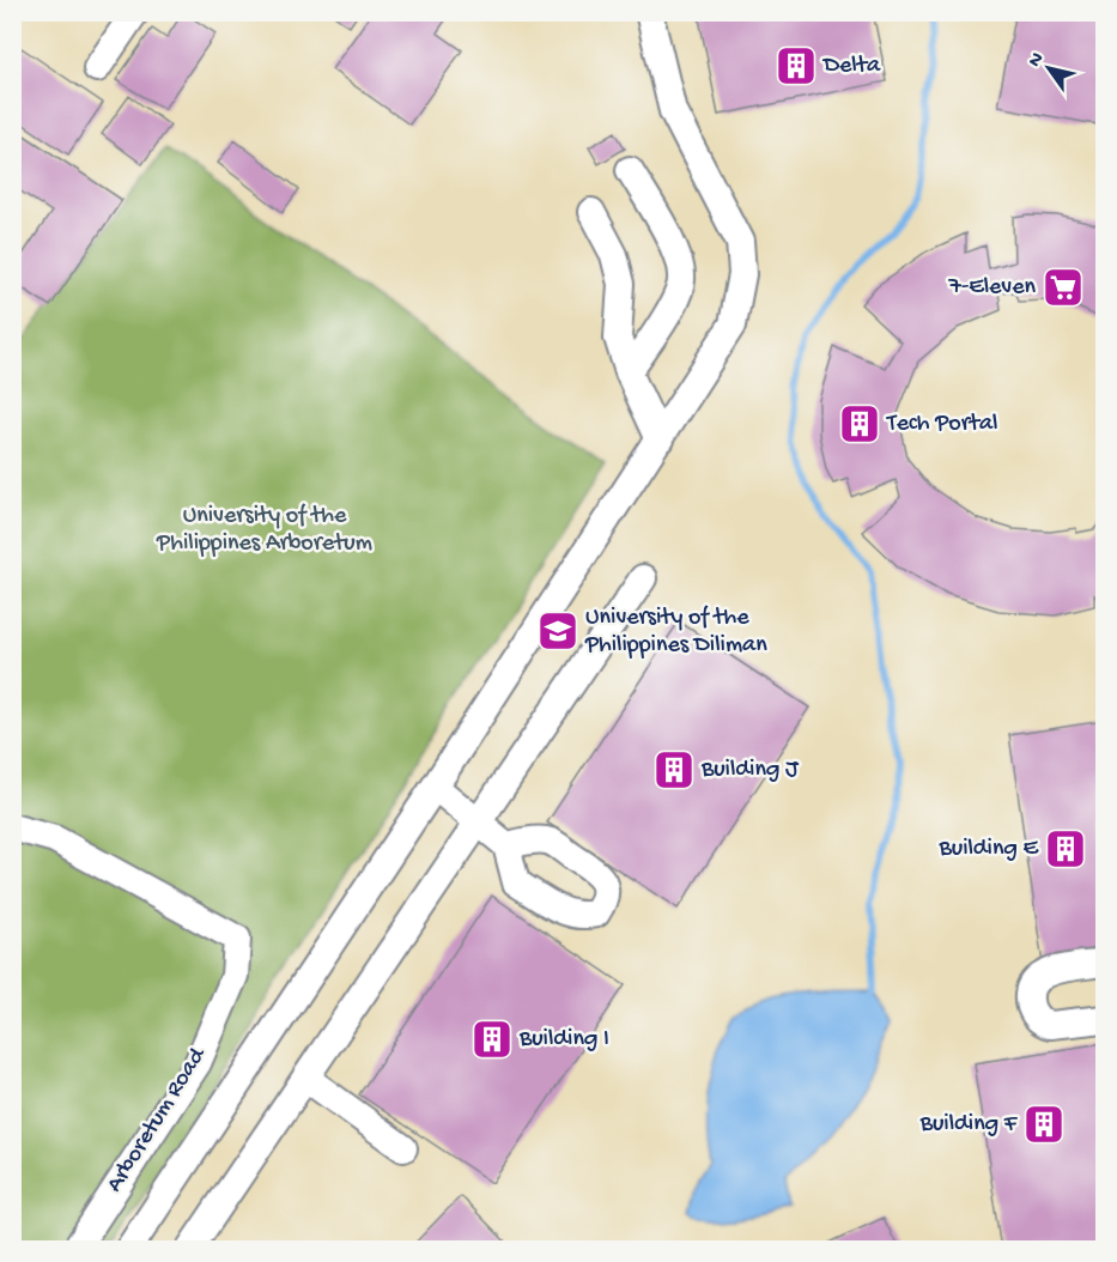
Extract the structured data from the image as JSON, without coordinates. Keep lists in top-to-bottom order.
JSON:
{
  "streets": {
    "street": ["Arboretum Road"]
  },
  "parks": ["University of the Philippines Arboretum"],
  "places": {
    "building": [
      "Delta",
      "Tech Portal",
      "Building J",
      "Building E",
      "Building I",
      "Building F"
    ],
    "supermarket": ["7-Eleven"],
    "school or university": ["University of the Philippines Diliman"]
  },
  "north": "top left"
}
